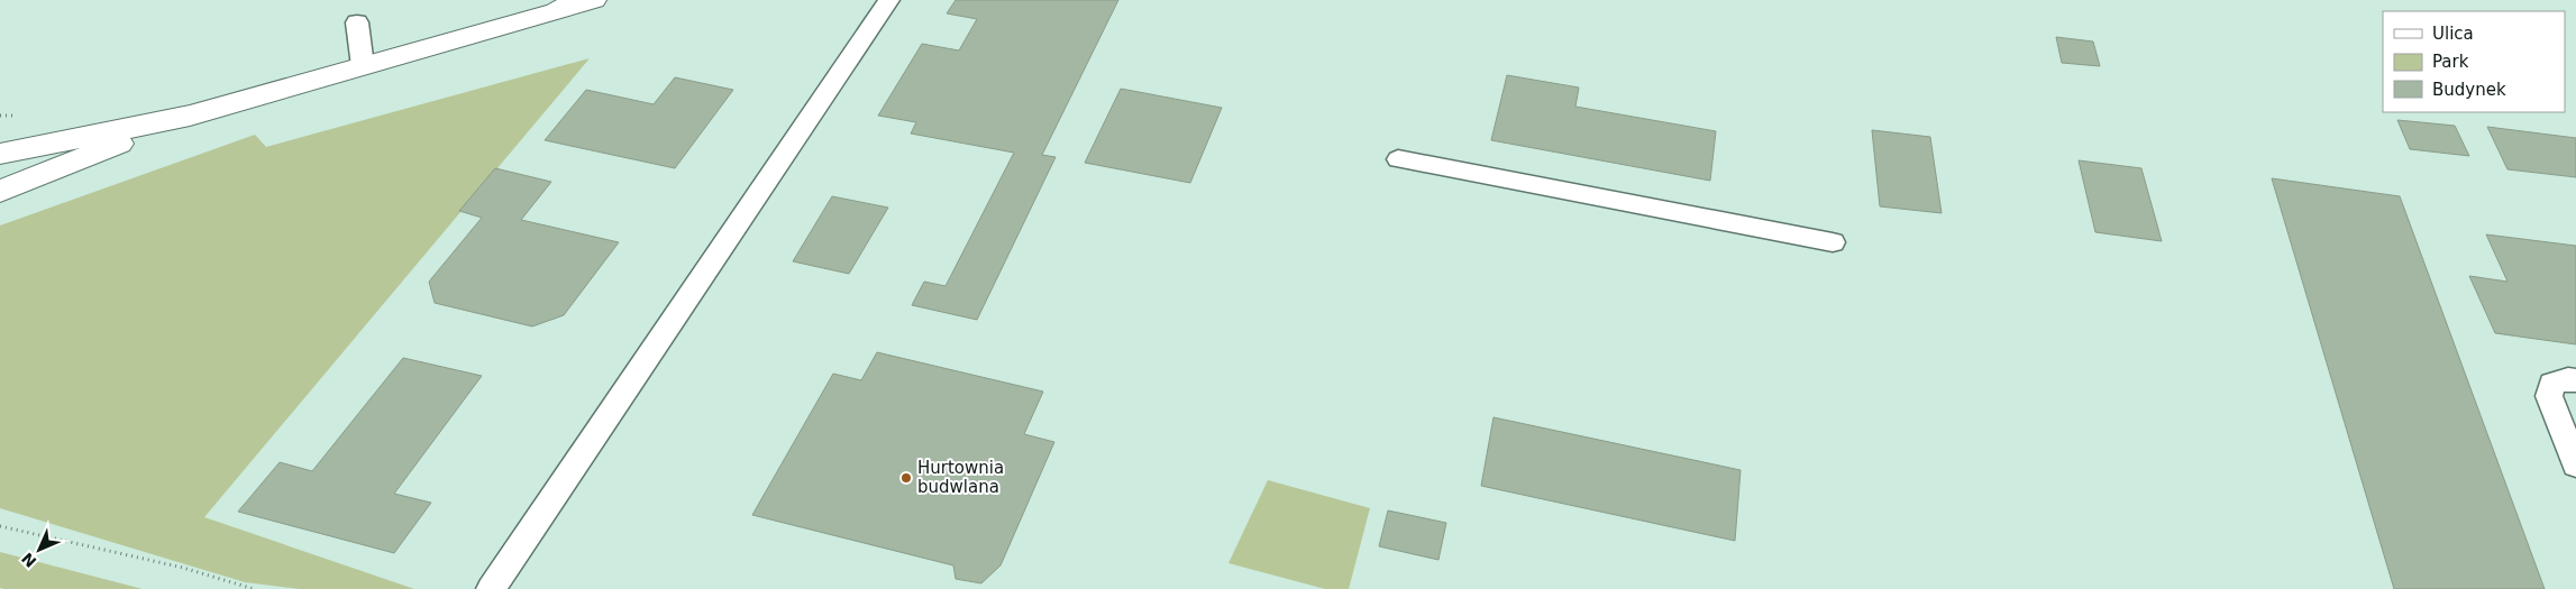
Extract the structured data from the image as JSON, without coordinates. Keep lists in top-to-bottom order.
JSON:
{
  "places": ["Hurtownia budwlana"],
  "legend": ["Ulica", "Park", "Budynek"],
  "north": "bottom left"
}
